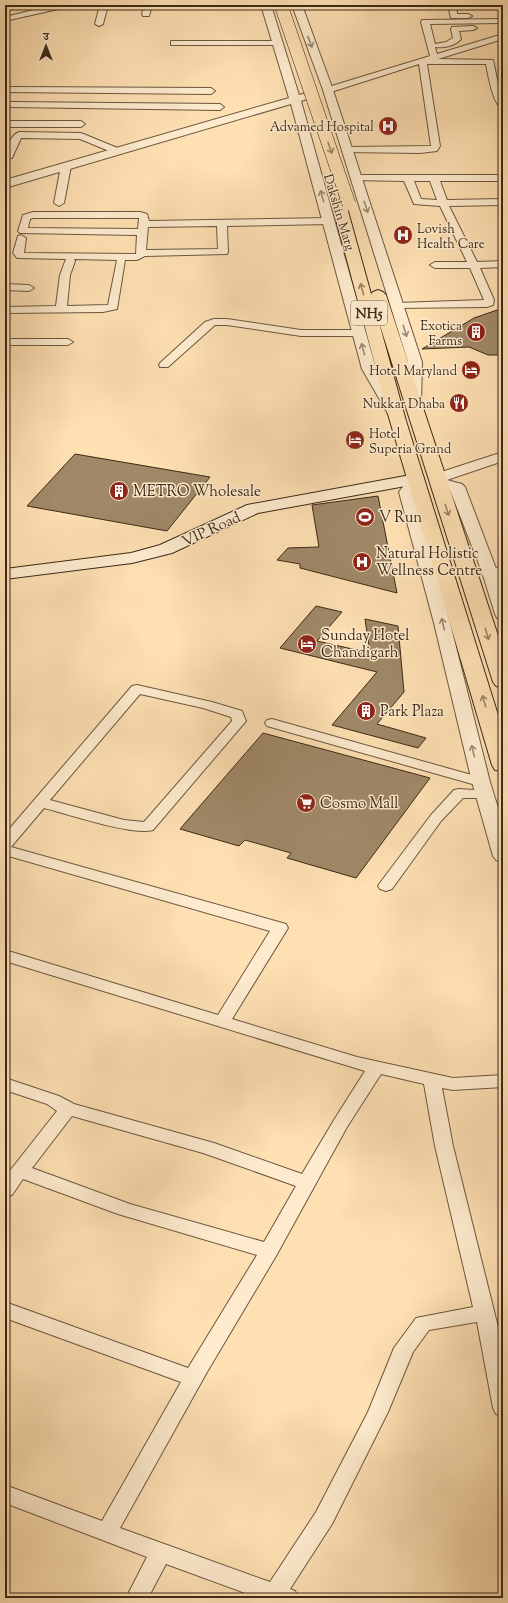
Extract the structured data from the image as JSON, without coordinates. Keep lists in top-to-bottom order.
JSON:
{
  "streets": {
    "highway": ["Dakshin Marg", "NH5"],
    "main road": ["VIP Road"]
  },
  "crossings": [
    ["Dakshin Marg", "NH5"],
    ["Dakshin Marg", "VIP Road"]
  ],
  "places": {
    "hospital": ["Advamed Hospital", "Lovish Health Care", "Natural Holistic Wellness Centre"],
    "building": ["Exotica Farms", "METRO Wholesale", "Park Plaza"],
    "hotel": ["Hotel Maryland", "Hotel Superia Grand", "Sunday Hotel Chandigarh"],
    "restaurant": ["Nukkar Dhaba"],
    "sports": ["V Run"],
    "supermarket": ["Cosmo Mall"]
  },
  "north": "top"
}
